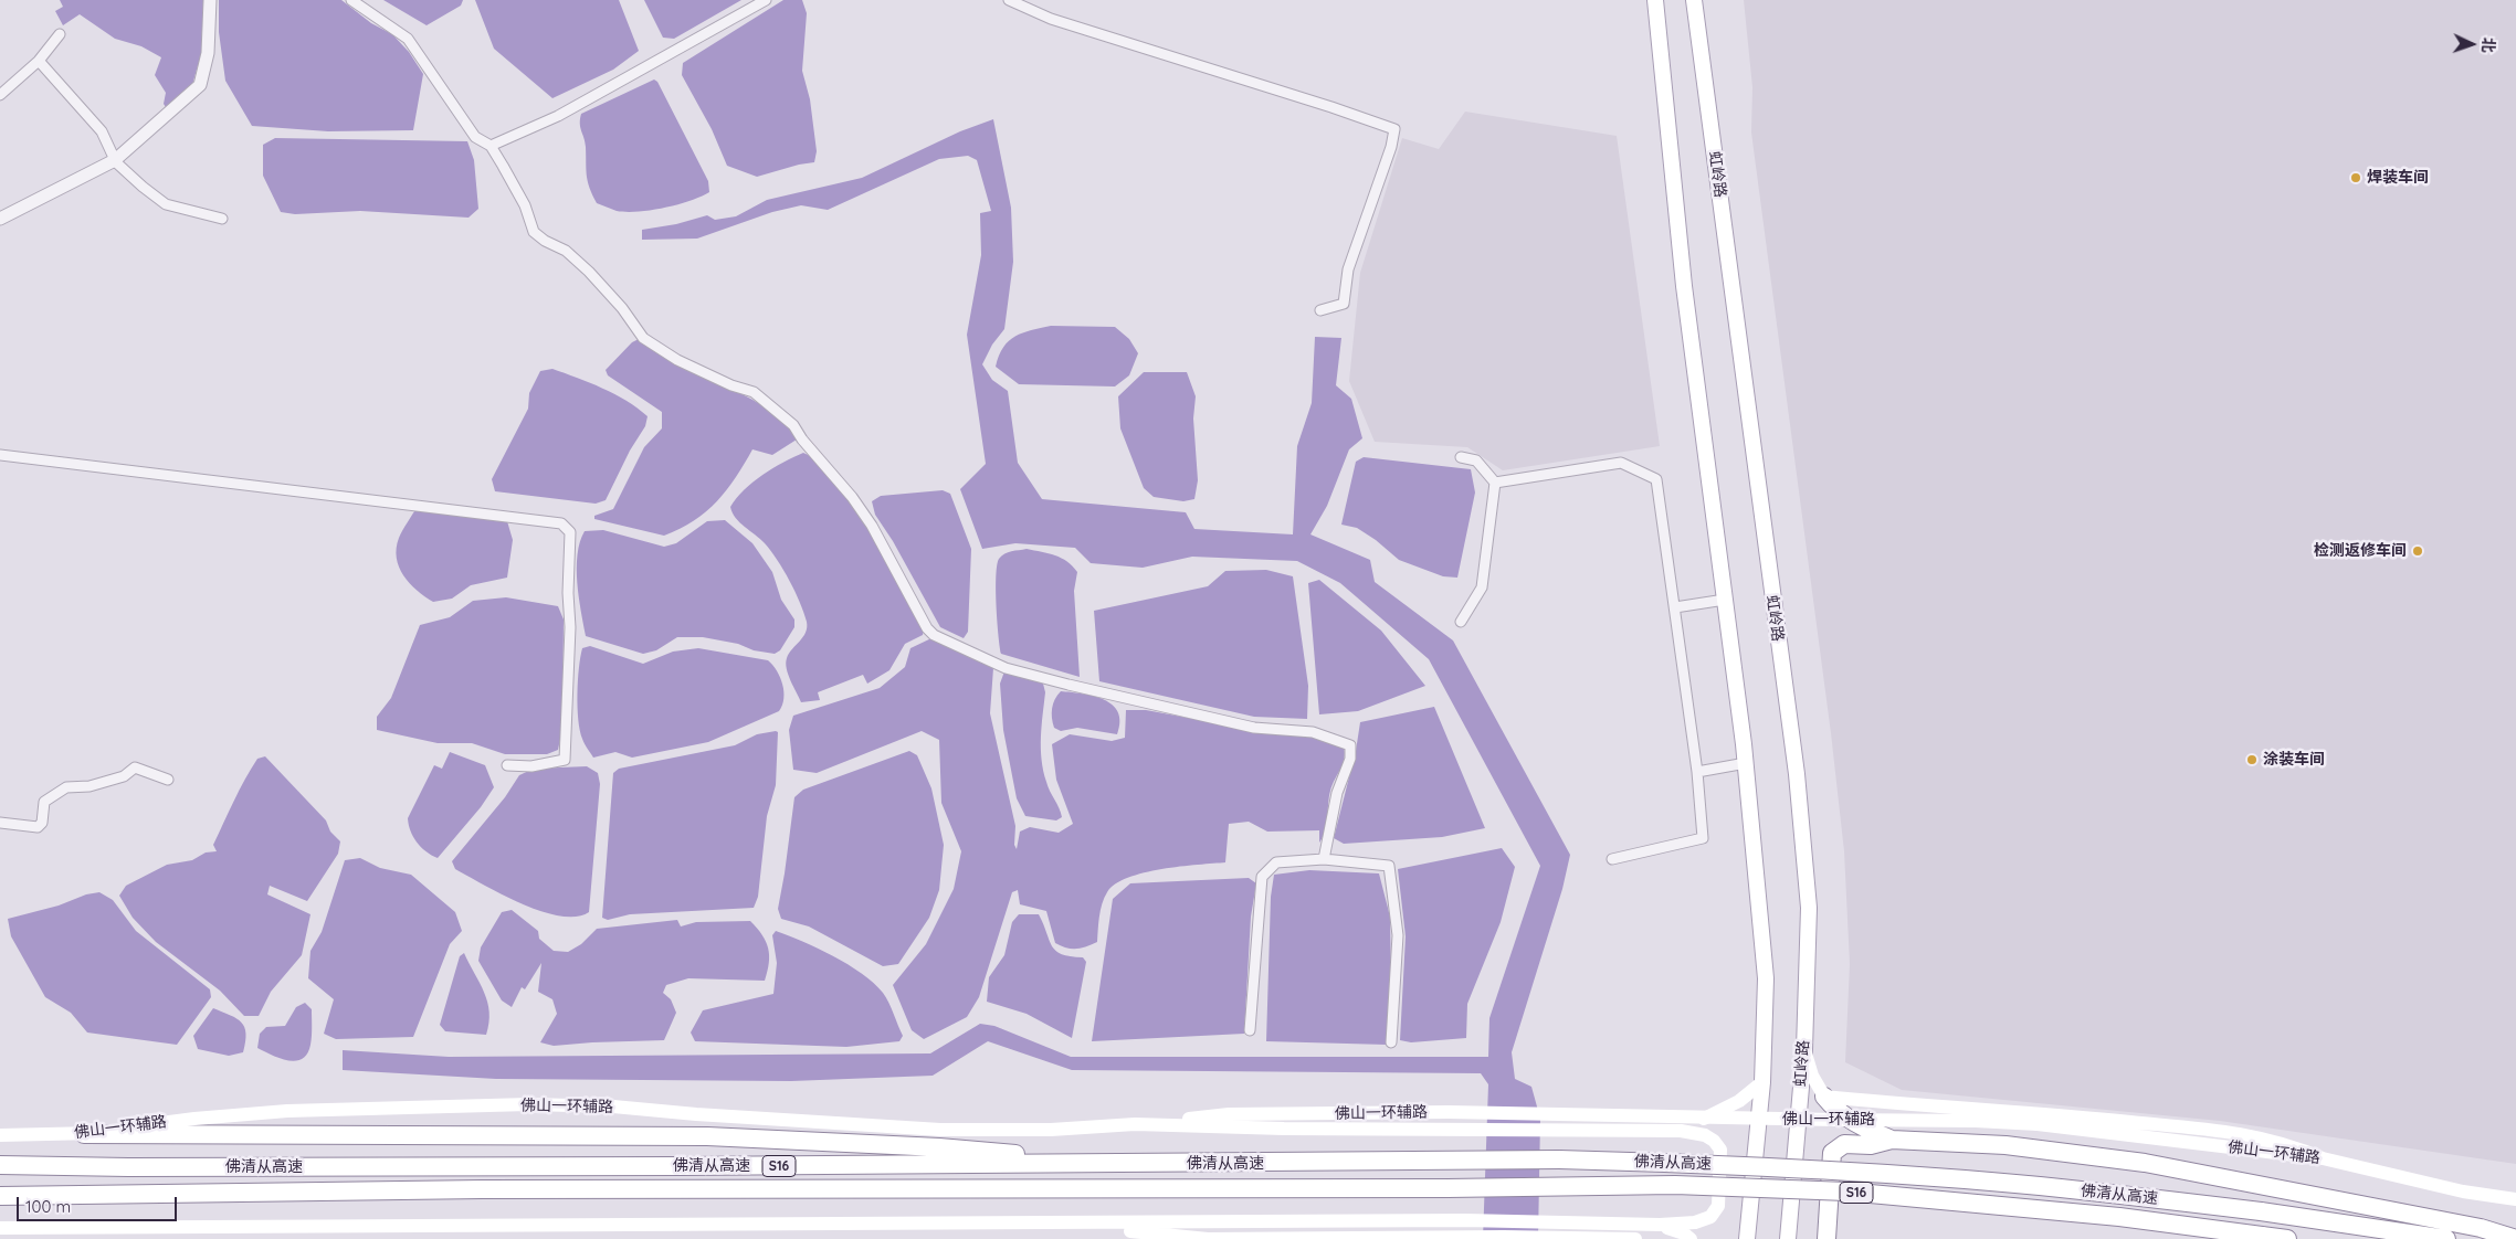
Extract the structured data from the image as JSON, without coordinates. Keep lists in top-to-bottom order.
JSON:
{
  "streets": {
    "highway": ["佛清从高速", "S16"],
    "main road": ["虹岭路", "佛山一环辅路"]
  },
  "places": ["焊装车间", "检测返修车间", "涂装车间"],
  "scale_bar": "100 m",
  "north": "right"
}
